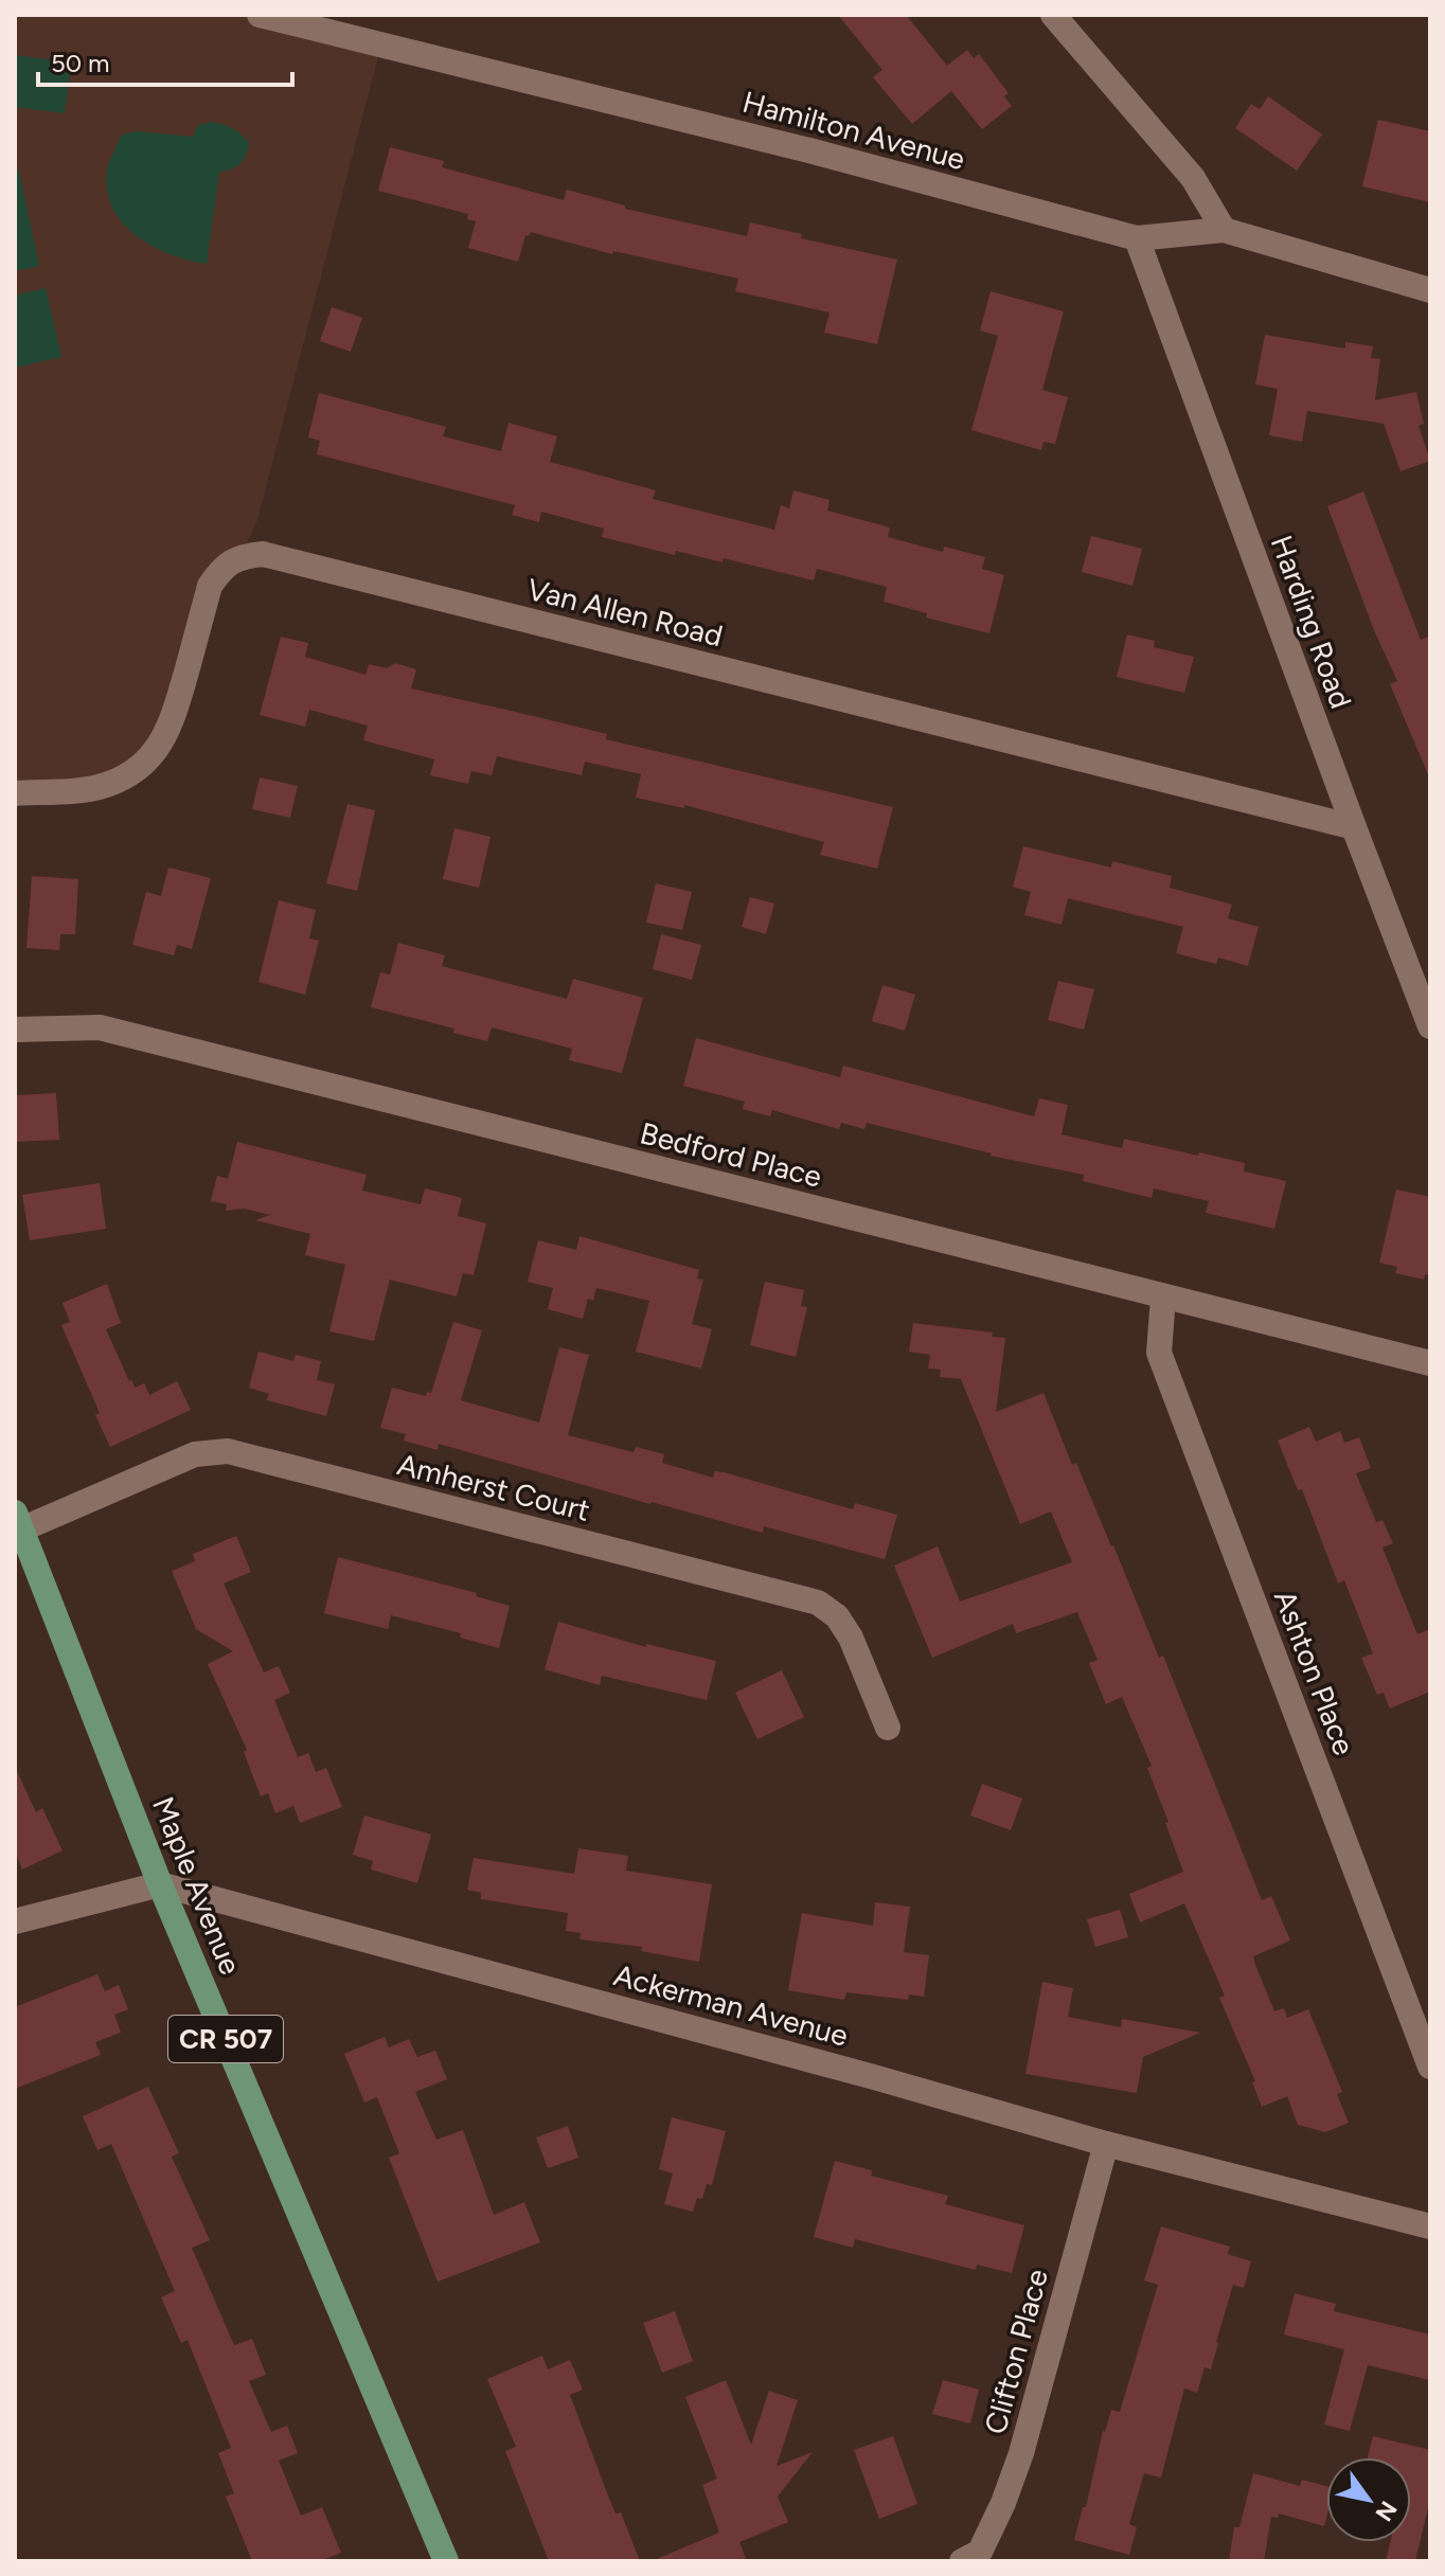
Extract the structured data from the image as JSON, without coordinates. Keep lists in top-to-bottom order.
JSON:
{
  "streets": {
    "main road": ["Maple Avenue", "CR 507"],
    "street": [
      "Hamilton Avenue",
      "Van Allen Road",
      "Harding Road",
      "Bedford Place",
      "Amherst Court",
      "Ashton Place",
      "Ackerman Avenue",
      "Clifton Place"
    ]
  },
  "crossings": [
    ["Hamilton Avenue", "Harding Road"],
    ["Van Allen Road", "Harding Road"],
    ["Bedford Place", "Ashton Place"],
    ["Amherst Court", "Maple Avenue"],
    ["Maple Avenue", "Ackerman Avenue"],
    ["Ackerman Avenue", "Clifton Place"]
  ],
  "scale_bar": "50 m",
  "north": "bottom right"
}
